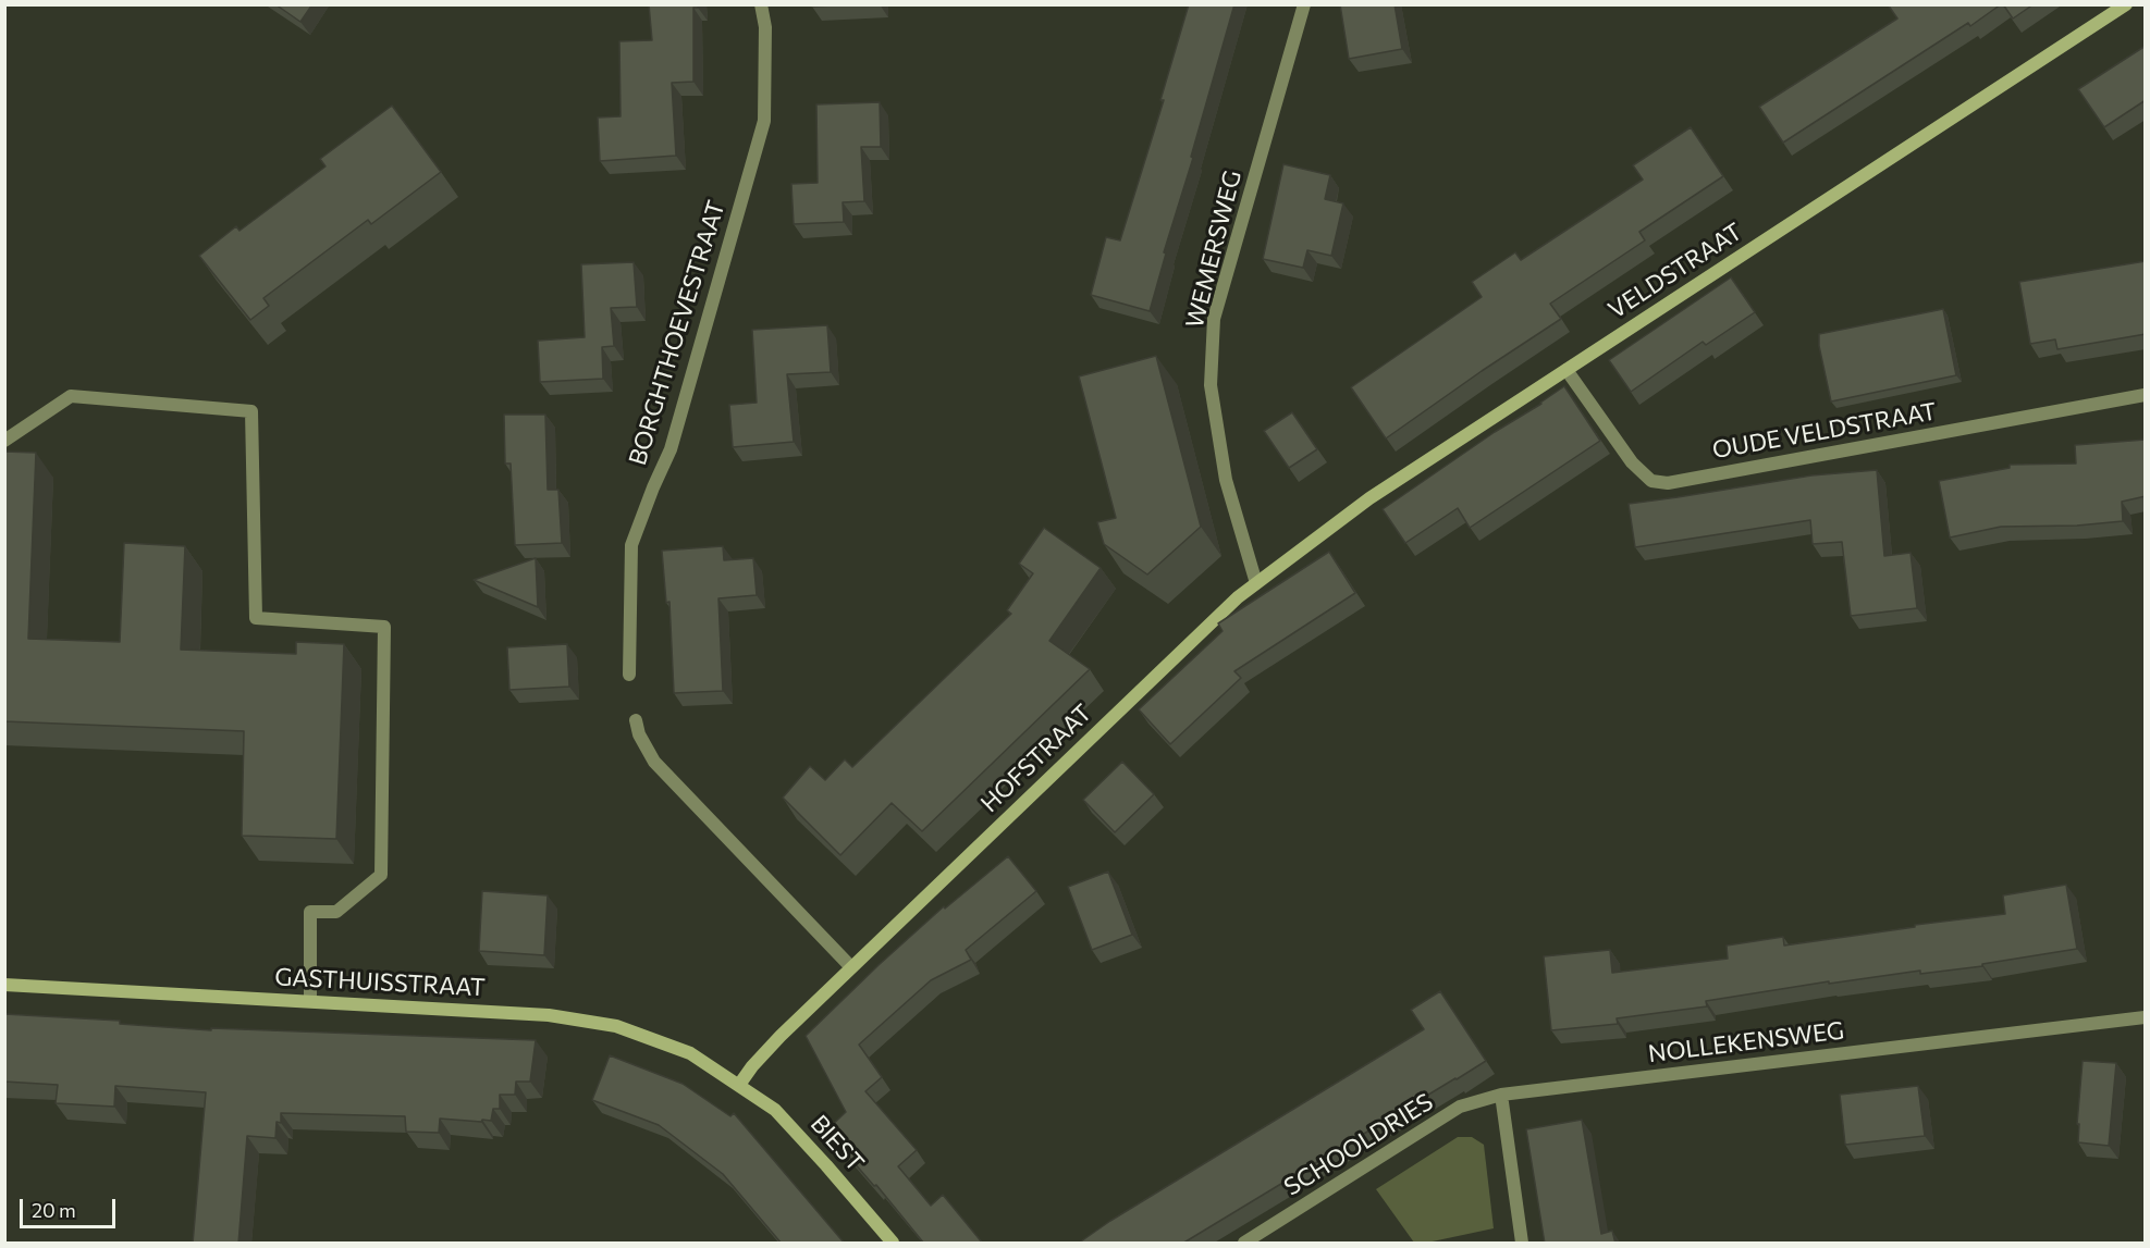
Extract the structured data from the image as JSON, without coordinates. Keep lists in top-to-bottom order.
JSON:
{
  "streets": {
    "street": [
      "WEMERSWEG",
      "VELDSTRAAT",
      "BORGHTHOEVESTRAAT",
      "OUDE VELDSTRAAT",
      "HOFSTRAAT",
      "GASTHUISSTRAAT",
      "NOLLEKENSWEG",
      "BIEST",
      "SCHOOLDRIES"
    ]
  },
  "crossings": [
    ["WEMERSWEG", "VELDSTRAAT"],
    ["WEMERSWEG", "HOFSTRAAT"],
    ["VELDSTRAAT", "OUDE VELDSTRAAT"],
    ["VELDSTRAAT", "HOFSTRAAT"],
    ["HOFSTRAAT", "GASTHUISSTRAAT"],
    ["HOFSTRAAT", "BIEST"],
    ["GASTHUISSTRAAT", "BIEST"],
    ["NOLLEKENSWEG", "SCHOOLDRIES"]
  ],
  "scale_bar": "20 m"
}
